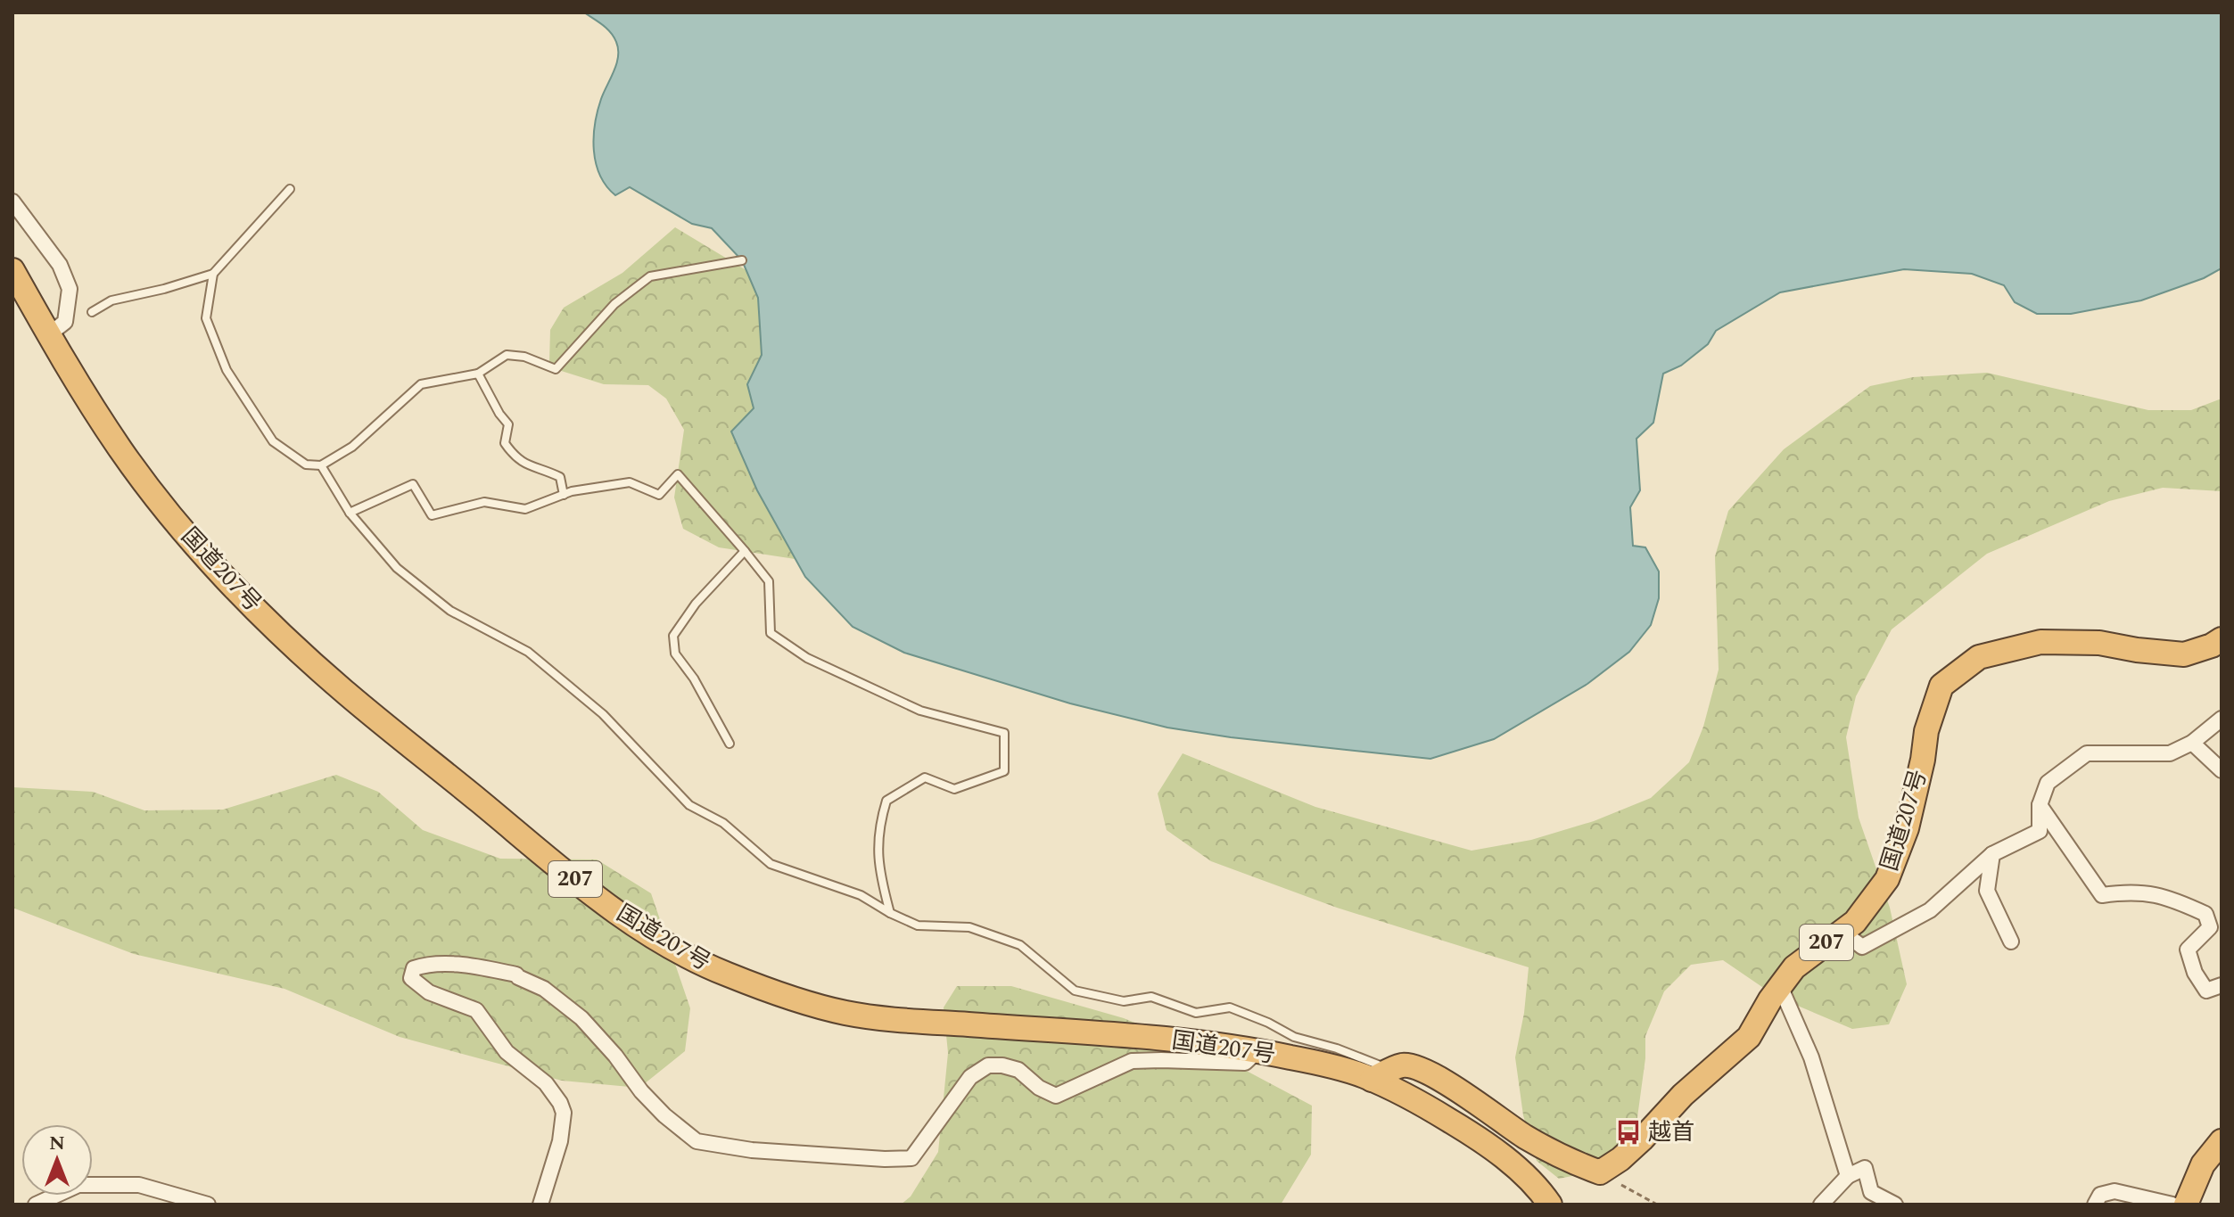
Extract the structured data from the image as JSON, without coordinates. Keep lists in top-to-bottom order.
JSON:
{
  "streets": {
    "highway": ["国道207号", "207"]
  },
  "places": {
    "bus stop": ["越首"]
  },
  "north": "top"
}
